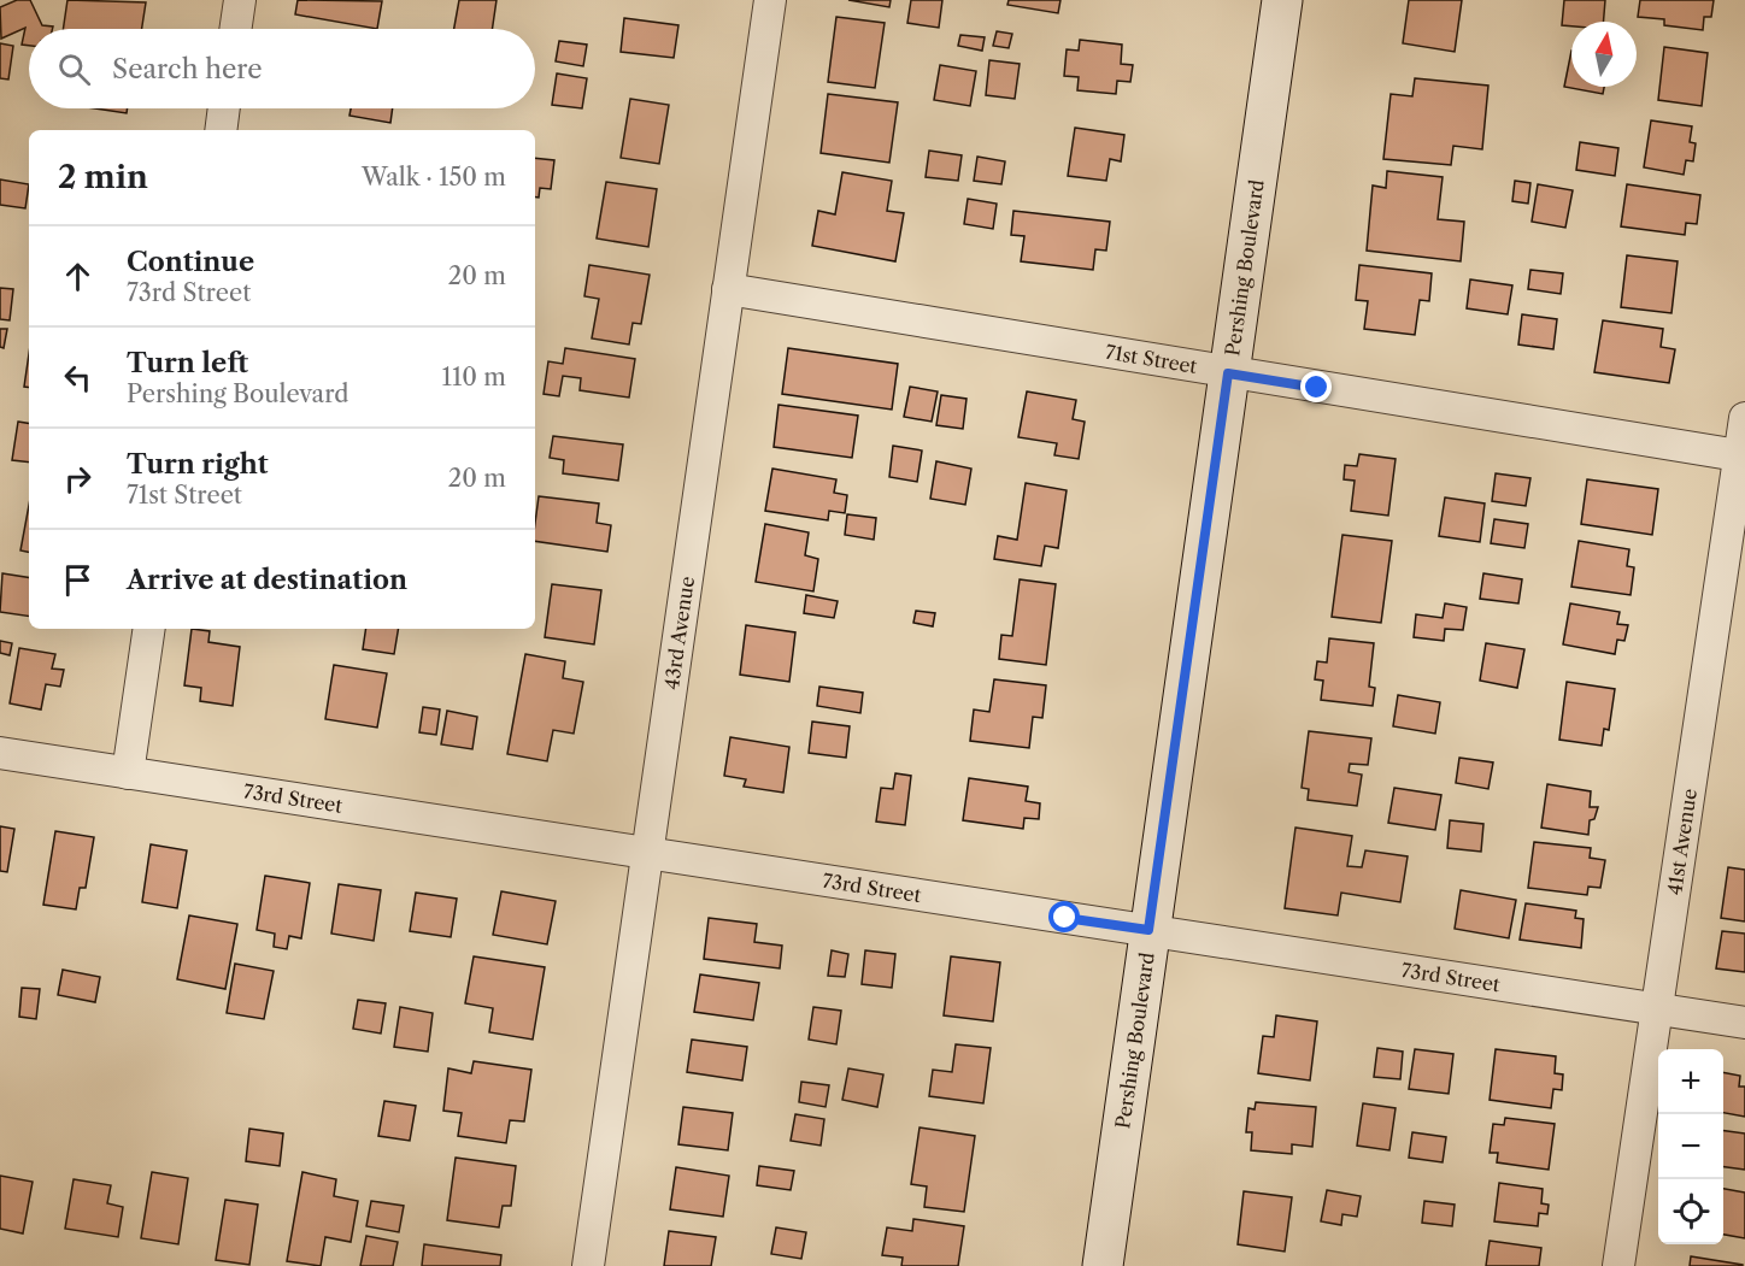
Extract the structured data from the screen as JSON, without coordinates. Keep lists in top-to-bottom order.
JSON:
{
  "streets": {
    "street": [
      "Pershing Boulevard",
      "71st Street",
      "43rd Avenue",
      "73rd Street",
      "41st Avenue"
    ]
  },
  "crossings": [
    ["Pershing Boulevard", "71st Street"],
    ["Pershing Boulevard", "73rd Street"],
    ["71st Street", "43rd Avenue"],
    ["71st Street", "41st Avenue"],
    ["43rd Avenue", "73rd Street"],
    ["73rd Street", "41st Avenue"]
  ],
  "north": "top",
  "page": {
    "search": "Search here",
    "heading": ["2 min", "Walk · 150 m"],
    "list": [
      ["Continue", "73rd Street", "20 m"],
      ["Turn left", "Pershing Boulevard", "110 m"],
      ["Turn right", "71st Street", "20 m"],
      "Arrive at destination"
    ],
    "map_buttons": ["+", "−"]
  }
}
